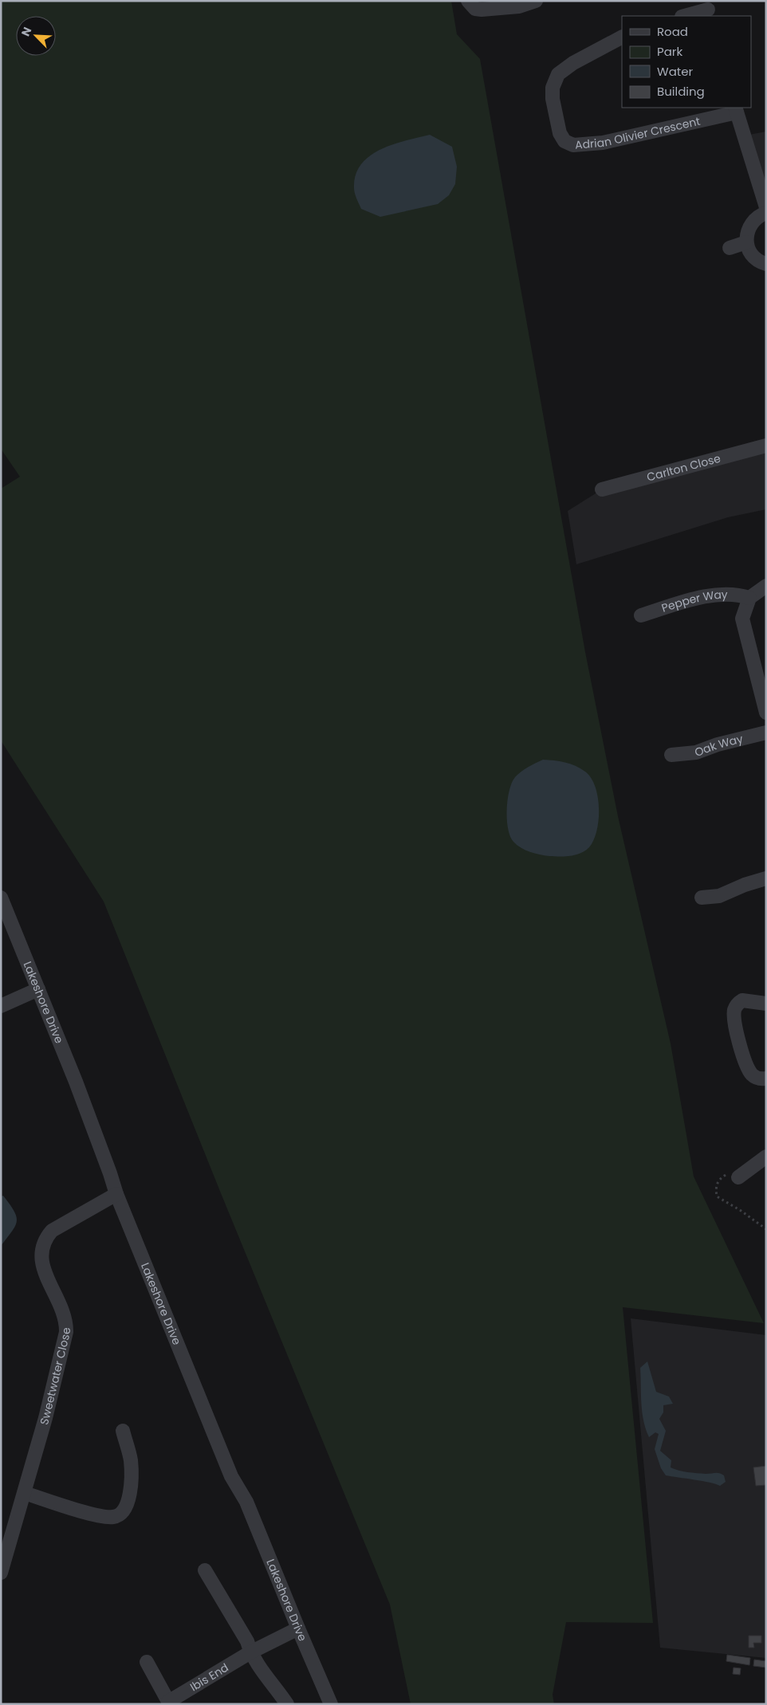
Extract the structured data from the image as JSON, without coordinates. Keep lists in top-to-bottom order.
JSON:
{
  "streets": {
    "street": [
      "Adrian Olivier Crescent",
      "Carlton Close",
      "Pepper Way",
      "Oak Way",
      "Lakeshore Drive",
      "Sweetwater Close",
      "Ibis End"
    ]
  },
  "crossings": [
    ["Lakeshore Drive", "Sweetwater Close"],
    ["Lakeshore Drive", "Ibis End"]
  ],
  "legend": [
    "Road",
    "Park",
    "Water",
    "Building"
  ],
  "north": "top left"
}
